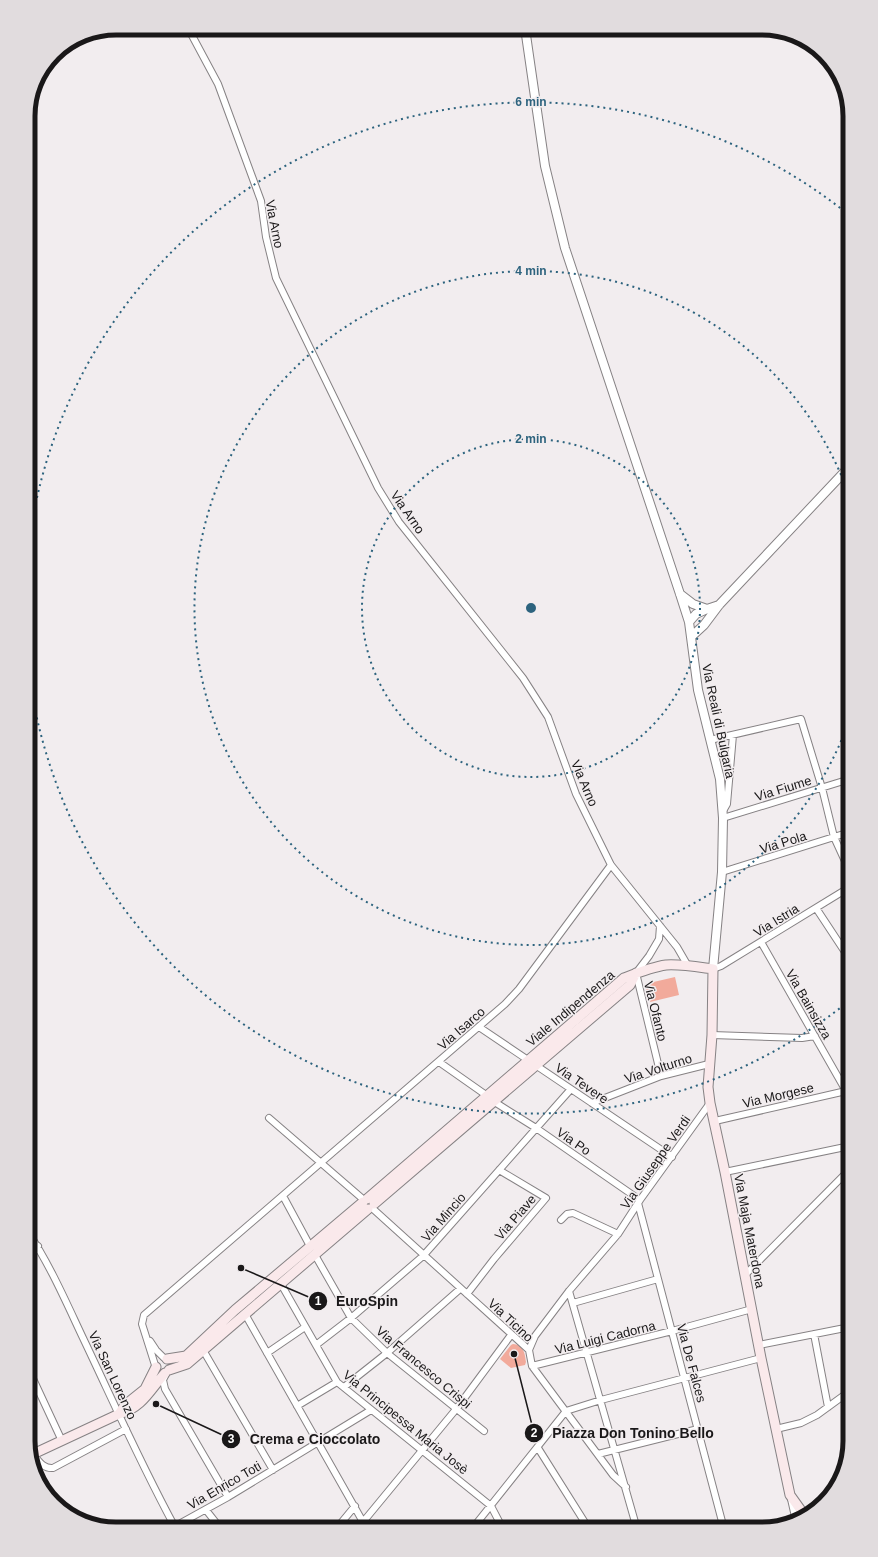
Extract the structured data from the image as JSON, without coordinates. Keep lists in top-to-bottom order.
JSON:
{
  "streets": {
    "main road": ["Viale Indipendenza", "Via Maja Materdona"],
    "street": [
      "Via Arno",
      "Via Reali di Bulgaria",
      "Via Fiume",
      "Via Pola",
      "Via Istria",
      "Via Bainsizza",
      "Via Ofanto",
      "Via Isarco",
      "Via Volturno",
      "Via Tevere",
      "Via Morgese",
      "Via Po",
      "Via Giuseppe Verdi",
      "Via Mincio",
      "Via Piave",
      "Via Ticino",
      "Via Luigi Cadorna",
      "Via De Falces",
      "Via Francesco Crispi",
      "Via San Lorenzo",
      "Via Principessa Maria Josè",
      "Via Enrico Toti"
    ]
  },
  "crossings": [
    ["Via Arno", "Viale Indipendenza"],
    ["Via Arno", "Via Isarco"],
    ["Via Reali di Bulgaria", "Via Fiume"],
    ["Via Reali di Bulgaria", "Via Pola"],
    ["Via Reali di Bulgaria", "Via Istria"],
    ["Via Reali di Bulgaria", "Viale Indipendenza"],
    ["Via Reali di Bulgaria", "Via Maja Materdona"],
    ["Via Istria", "Via Bainsizza"],
    ["Via Istria", "Viale Indipendenza"],
    ["Via Istria", "Via Maja Materdona"],
    ["Viale Indipendenza", "Via Ofanto"],
    ["Viale Indipendenza", "Via Tevere"],
    ["Viale Indipendenza", "Via Po"],
    ["Viale Indipendenza", "Via Maja Materdona"],
    ["Viale Indipendenza", "Via Ticino"],
    ["Viale Indipendenza", "Via Francesco Crispi"],
    ["Viale Indipendenza", "Via Principessa Maria Josè"],
    ["Via Ofanto", "Via Volturno"],
    ["Via Isarco", "Via Tevere"],
    ["Via Isarco", "Via Po"],
    ["Via Isarco", "Via Ticino"],
    ["Via Volturno", "Via Tevere"],
    ["Via Volturno", "Via Maja Materdona"],
    ["Via Tevere", "Via Giuseppe Verdi"],
    ["Via Tevere", "Via Mincio"],
    ["Via Morgese", "Via Maja Materdona"],
    ["Via Po", "Via Giuseppe Verdi"],
    ["Via Po", "Via Mincio"],
    ["Via Po", "Via De Falces"],
    ["Via Giuseppe Verdi", "Via Maja Materdona"],
    ["Via Giuseppe Verdi", "Via Ticino"],
    ["Via Giuseppe Verdi", "Via De Falces"],
    ["Via Mincio", "Via Piave"],
    ["Via Mincio", "Via Ticino"],
    ["Via Mincio", "Via Francesco Crispi"],
    ["Via Mincio", "Via Principessa Maria Josè"],
    ["Via Piave", "Via Ticino"],
    ["Via Maja Materdona", "Via Luigi Cadorna"],
    ["Via Ticino", "Via Luigi Cadorna"],
    ["Via Luigi Cadorna", "Via De Falces"],
    ["Via Principessa Maria Josè", "Via Enrico Toti"]
  ],
  "places": ["EuroSpin", "Piazza Don Tonino Bello", "Crema e Cioccolato"],
  "rings": ["6 min", "4 min", "2 min"]
}
